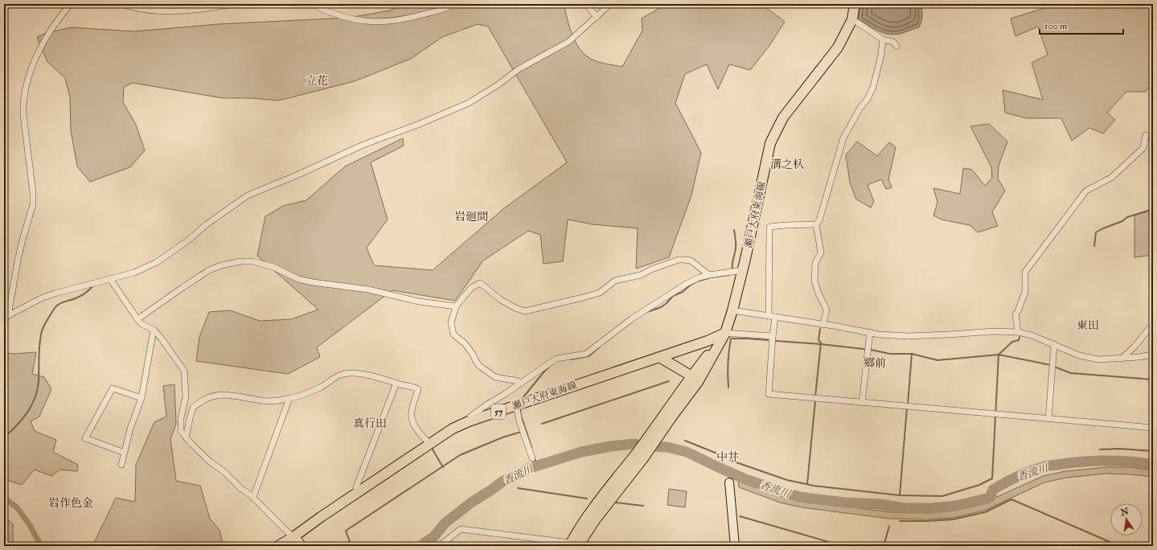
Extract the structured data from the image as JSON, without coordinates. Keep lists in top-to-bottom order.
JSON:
{
  "streets": {
    "main road": ["瀬戸大府東海線", "57"]
  },
  "districts": [
    "立花",
    "溝之杁",
    "岩廻間",
    "東田",
    "郷前",
    "真行田",
    "中井",
    "岩作色金"
  ],
  "water": ["香流川"],
  "scale_bar": "100 m",
  "north": "top"
}
